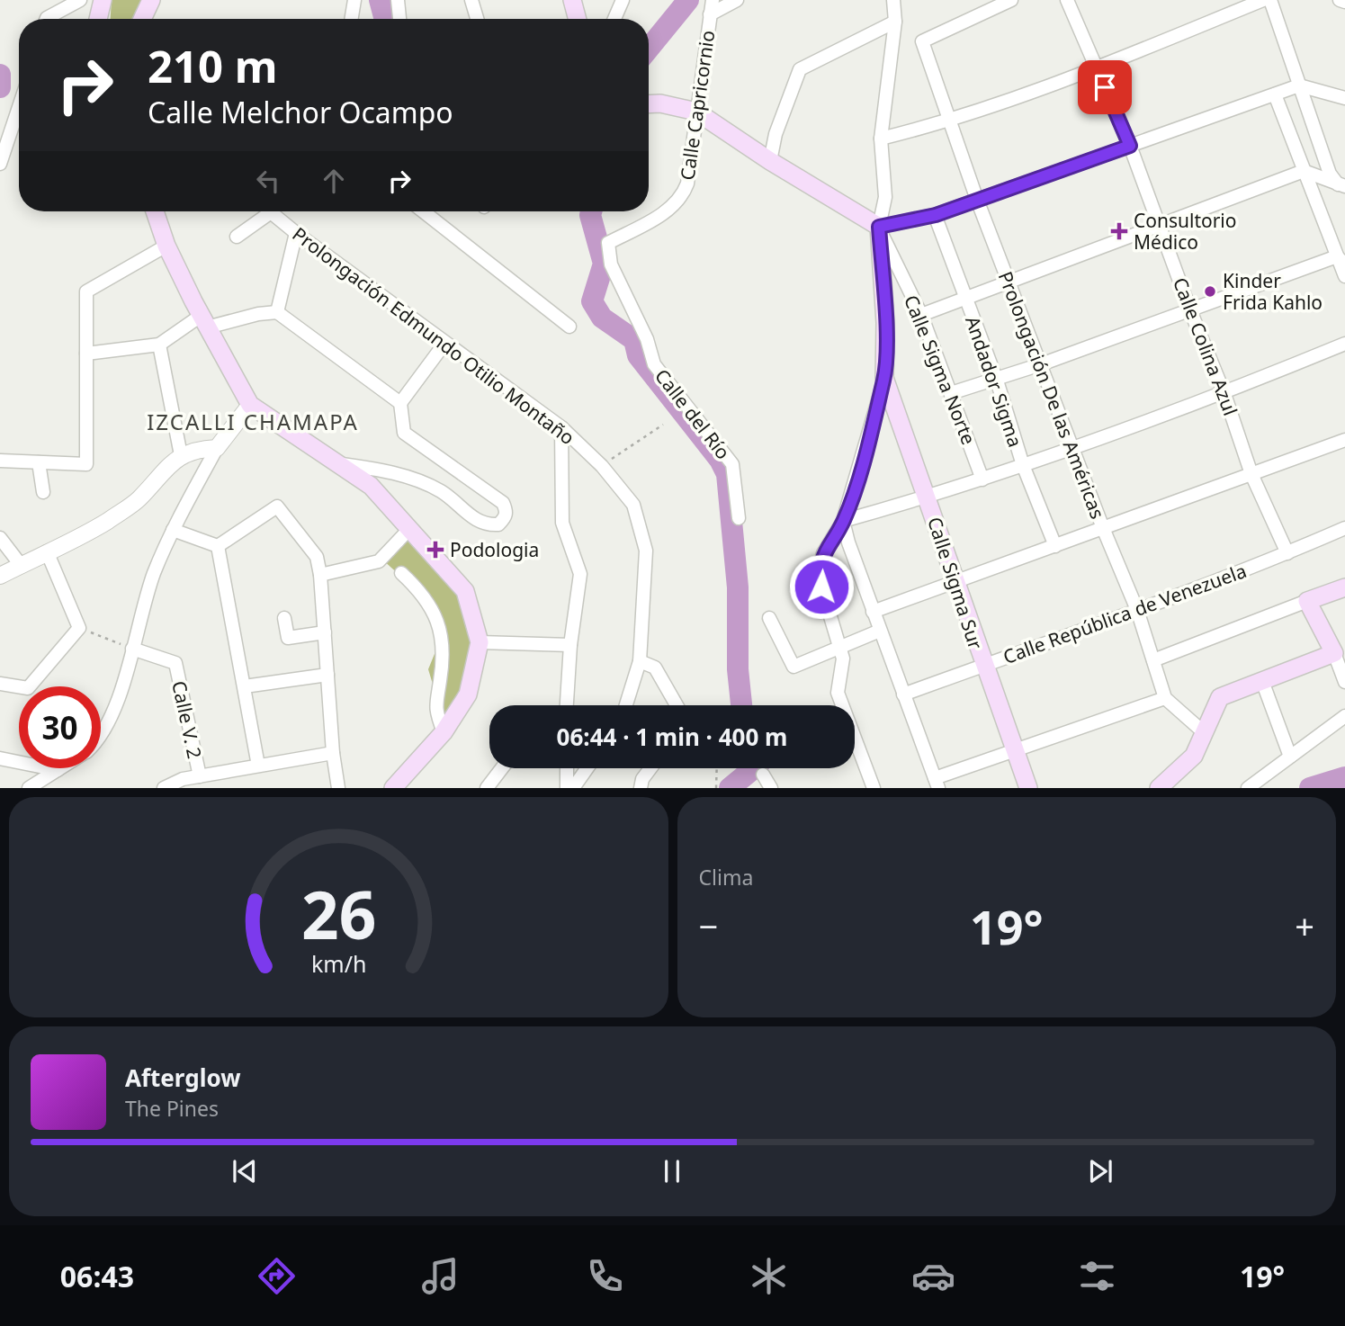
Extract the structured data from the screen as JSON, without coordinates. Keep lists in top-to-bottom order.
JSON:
{
  "streets": {
    "main road": ["Calle Sigma Sur"],
    "street": [
      "Calle Capricornio",
      "Prolongación Edmundo Otilio Montaño",
      "Calle Colina Azul",
      "Calle Sigma Norte",
      "Andador Sigma",
      "Prolongación De las Américas",
      "Calle del Río",
      "Calle República de Venezuela",
      "Calle V. 2"
    ]
  },
  "crossings": [
    ["Calle Capricornio", "Calle del Río"],
    ["Calle Colina Azul", "Calle República de Venezuela"],
    ["Prolongación De las Américas", "Calle República de Venezuela"],
    ["Calle Sigma Sur", "Calle República de Venezuela"]
  ],
  "districts": ["IZCALLI CHAMAPA"],
  "places": {
    "health": ["Consultorio Médico", "Podologia"],
    "other": ["Kinder Frida Kahlo"]
  },
  "page": {
    "turn": ["210 m", "Calle Melchor Ocampo"],
    "limit": "30",
    "trip": "06:44 · 1 min · 400 m",
    "tile": "Clima",
    "heat": ["−", "19°", "+"],
    "song": ["Afterglow", "The Pines"],
    "tabs": ["06:43", "19°"],
    "gauge": ["26", "km/h"]
  }
}
